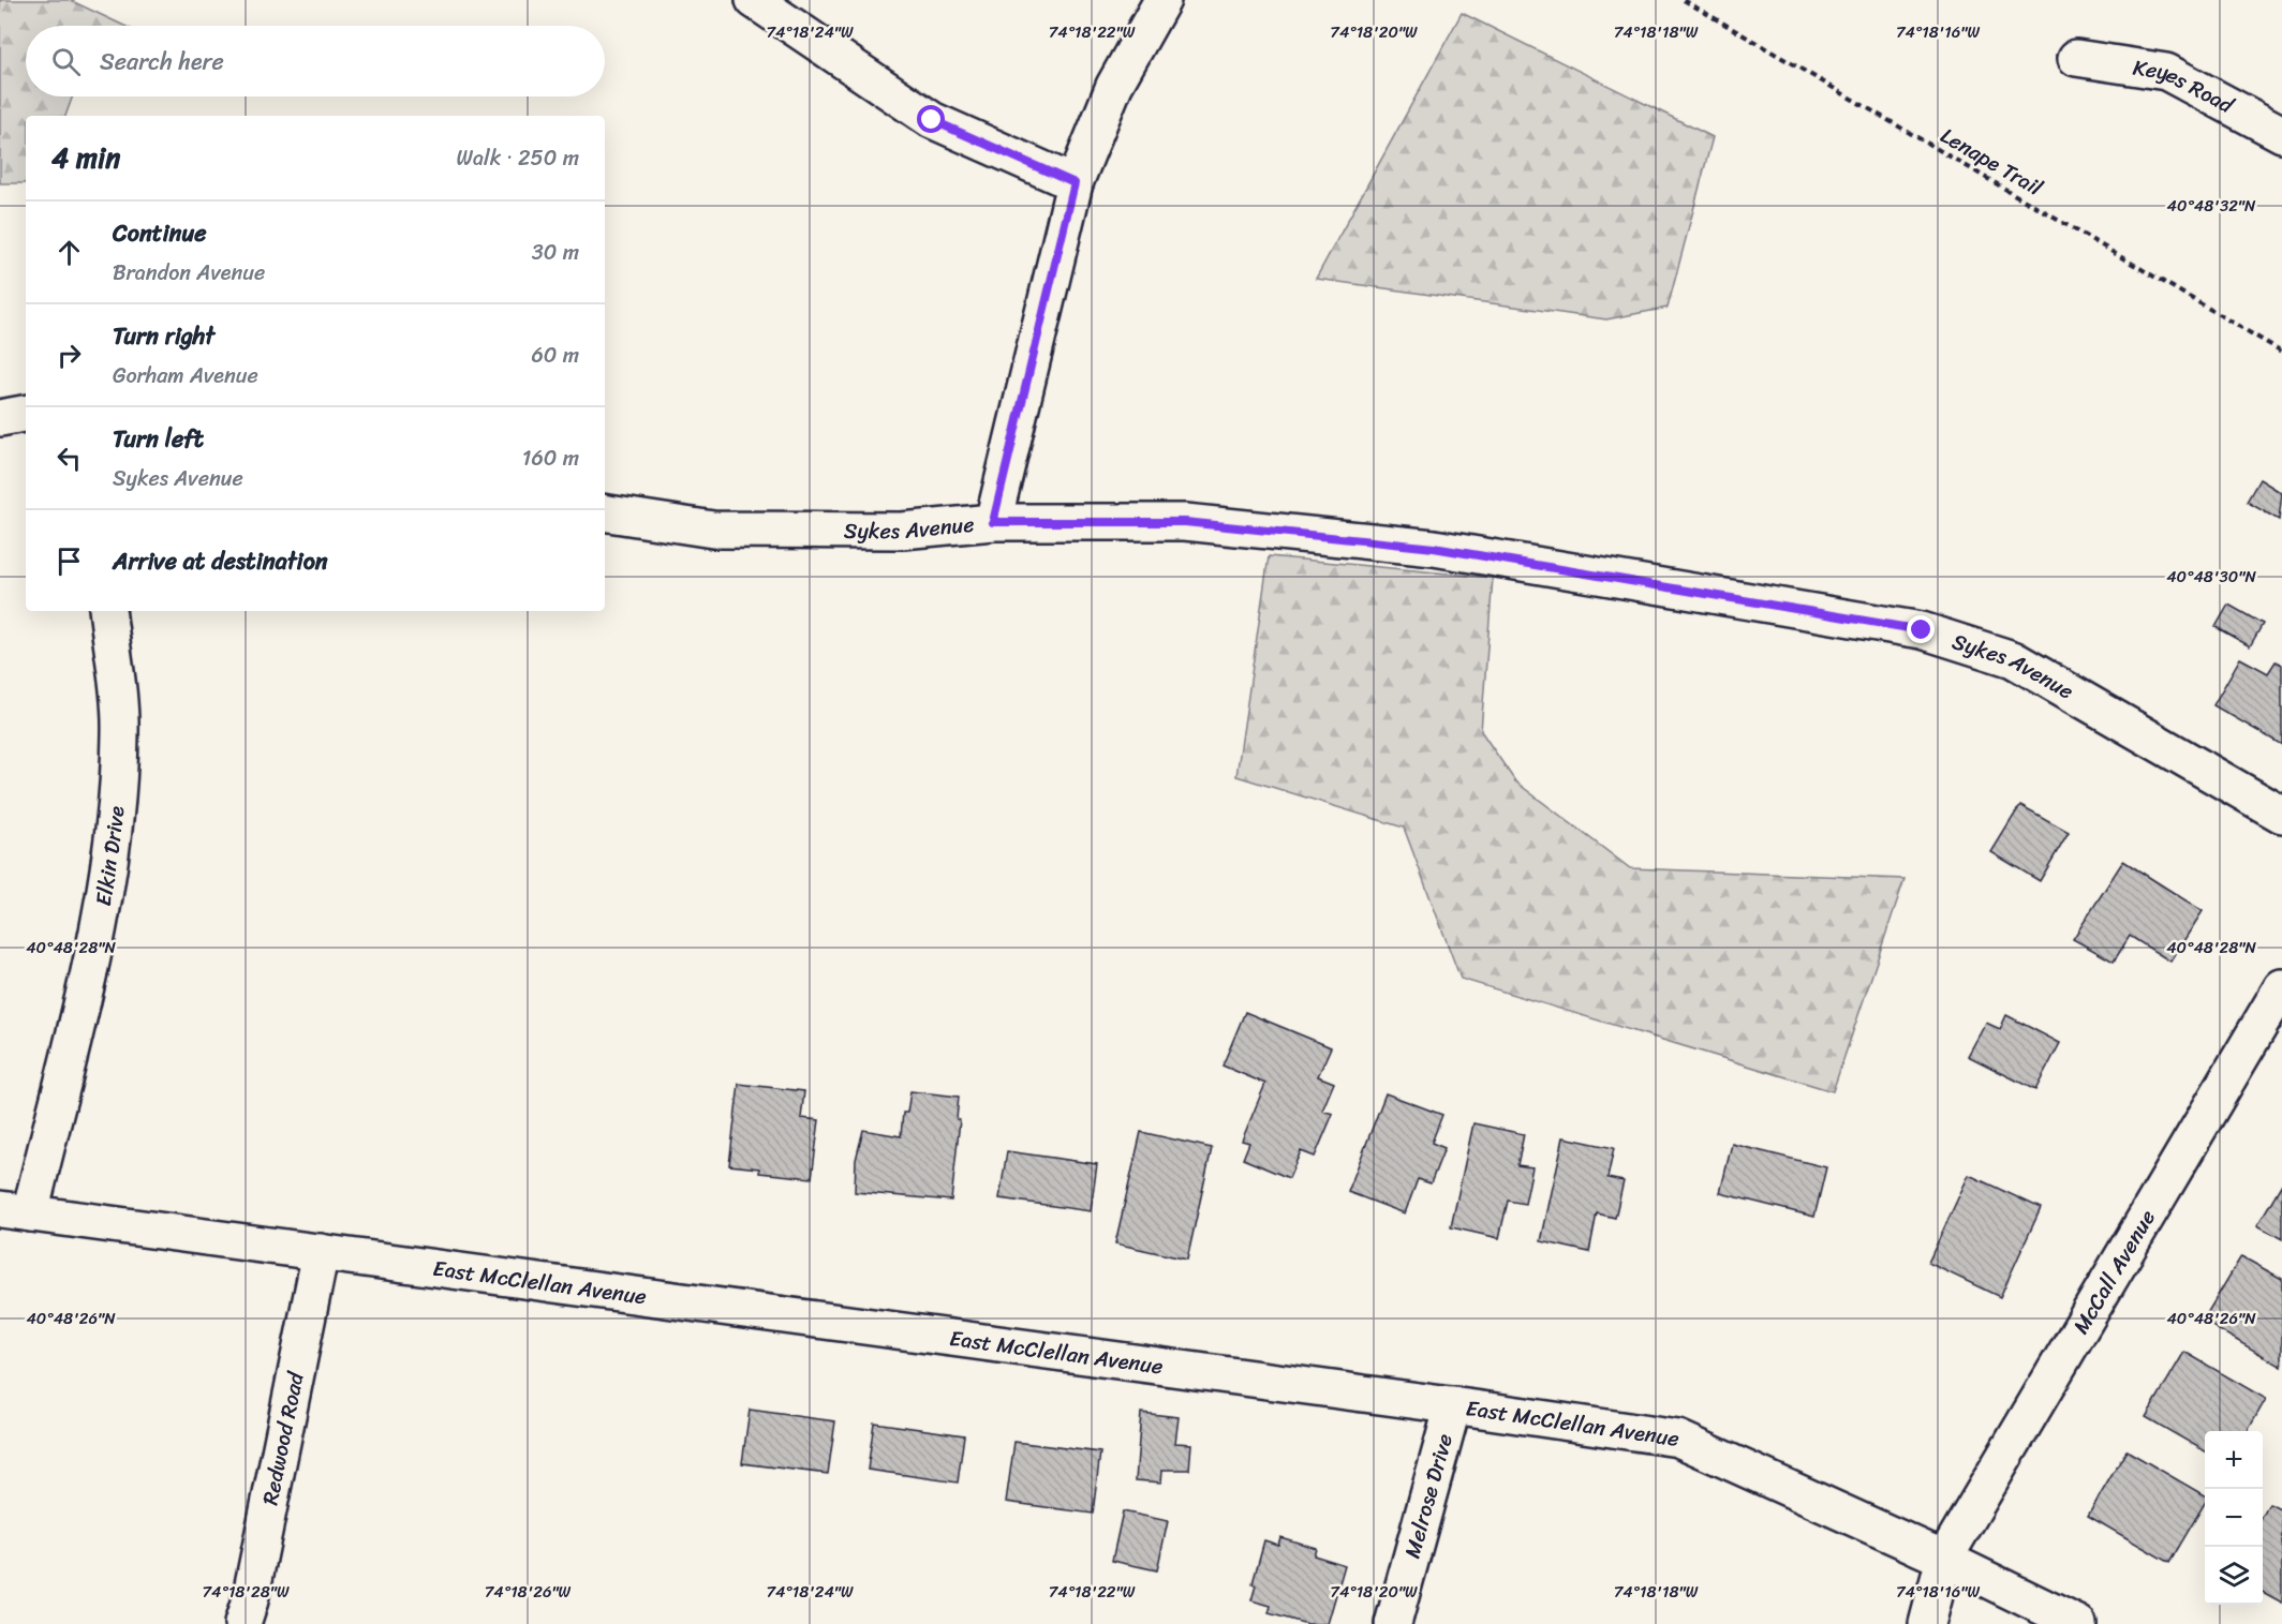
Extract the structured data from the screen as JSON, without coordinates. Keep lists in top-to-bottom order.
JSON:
{
  "streets": {
    "street": [
      "Keyes Road",
      "Sykes Avenue",
      "Elkin Drive",
      "McCall Avenue",
      "East McClellan Avenue",
      "Redwood Road",
      "Melrose Drive"
    ],
    "path": ["Lenape Trail"]
  },
  "crossings": [
    ["Elkin Drive", "East McClellan Avenue"],
    ["McCall Avenue", "East McClellan Avenue"],
    ["East McClellan Avenue", "Redwood Road"],
    ["East McClellan Avenue", "Melrose Drive"]
  ],
  "page": {
    "search": "Search here",
    "heading": ["4 min", "Walk · 250 m"],
    "list": [
      ["Continue", "Brandon Avenue", "30 m"],
      ["Turn right", "Gorham Avenue", "60 m"],
      ["Turn left", "Sykes Avenue", "160 m"],
      "Arrive at destination"
    ],
    "map_buttons": ["+", "−"]
  },
  "coordinates": [
    "74°18'24\"W",
    "74°18'22\"W",
    "74°18'20\"W",
    "74°18'18\"W",
    "74°18'16\"W",
    "40°48'32\"N",
    "40°48'30\"N",
    "40°48'28\"N",
    "40°48'26\"N",
    "74°18'28\"W",
    "74°18'26\"W"
  ]
}
